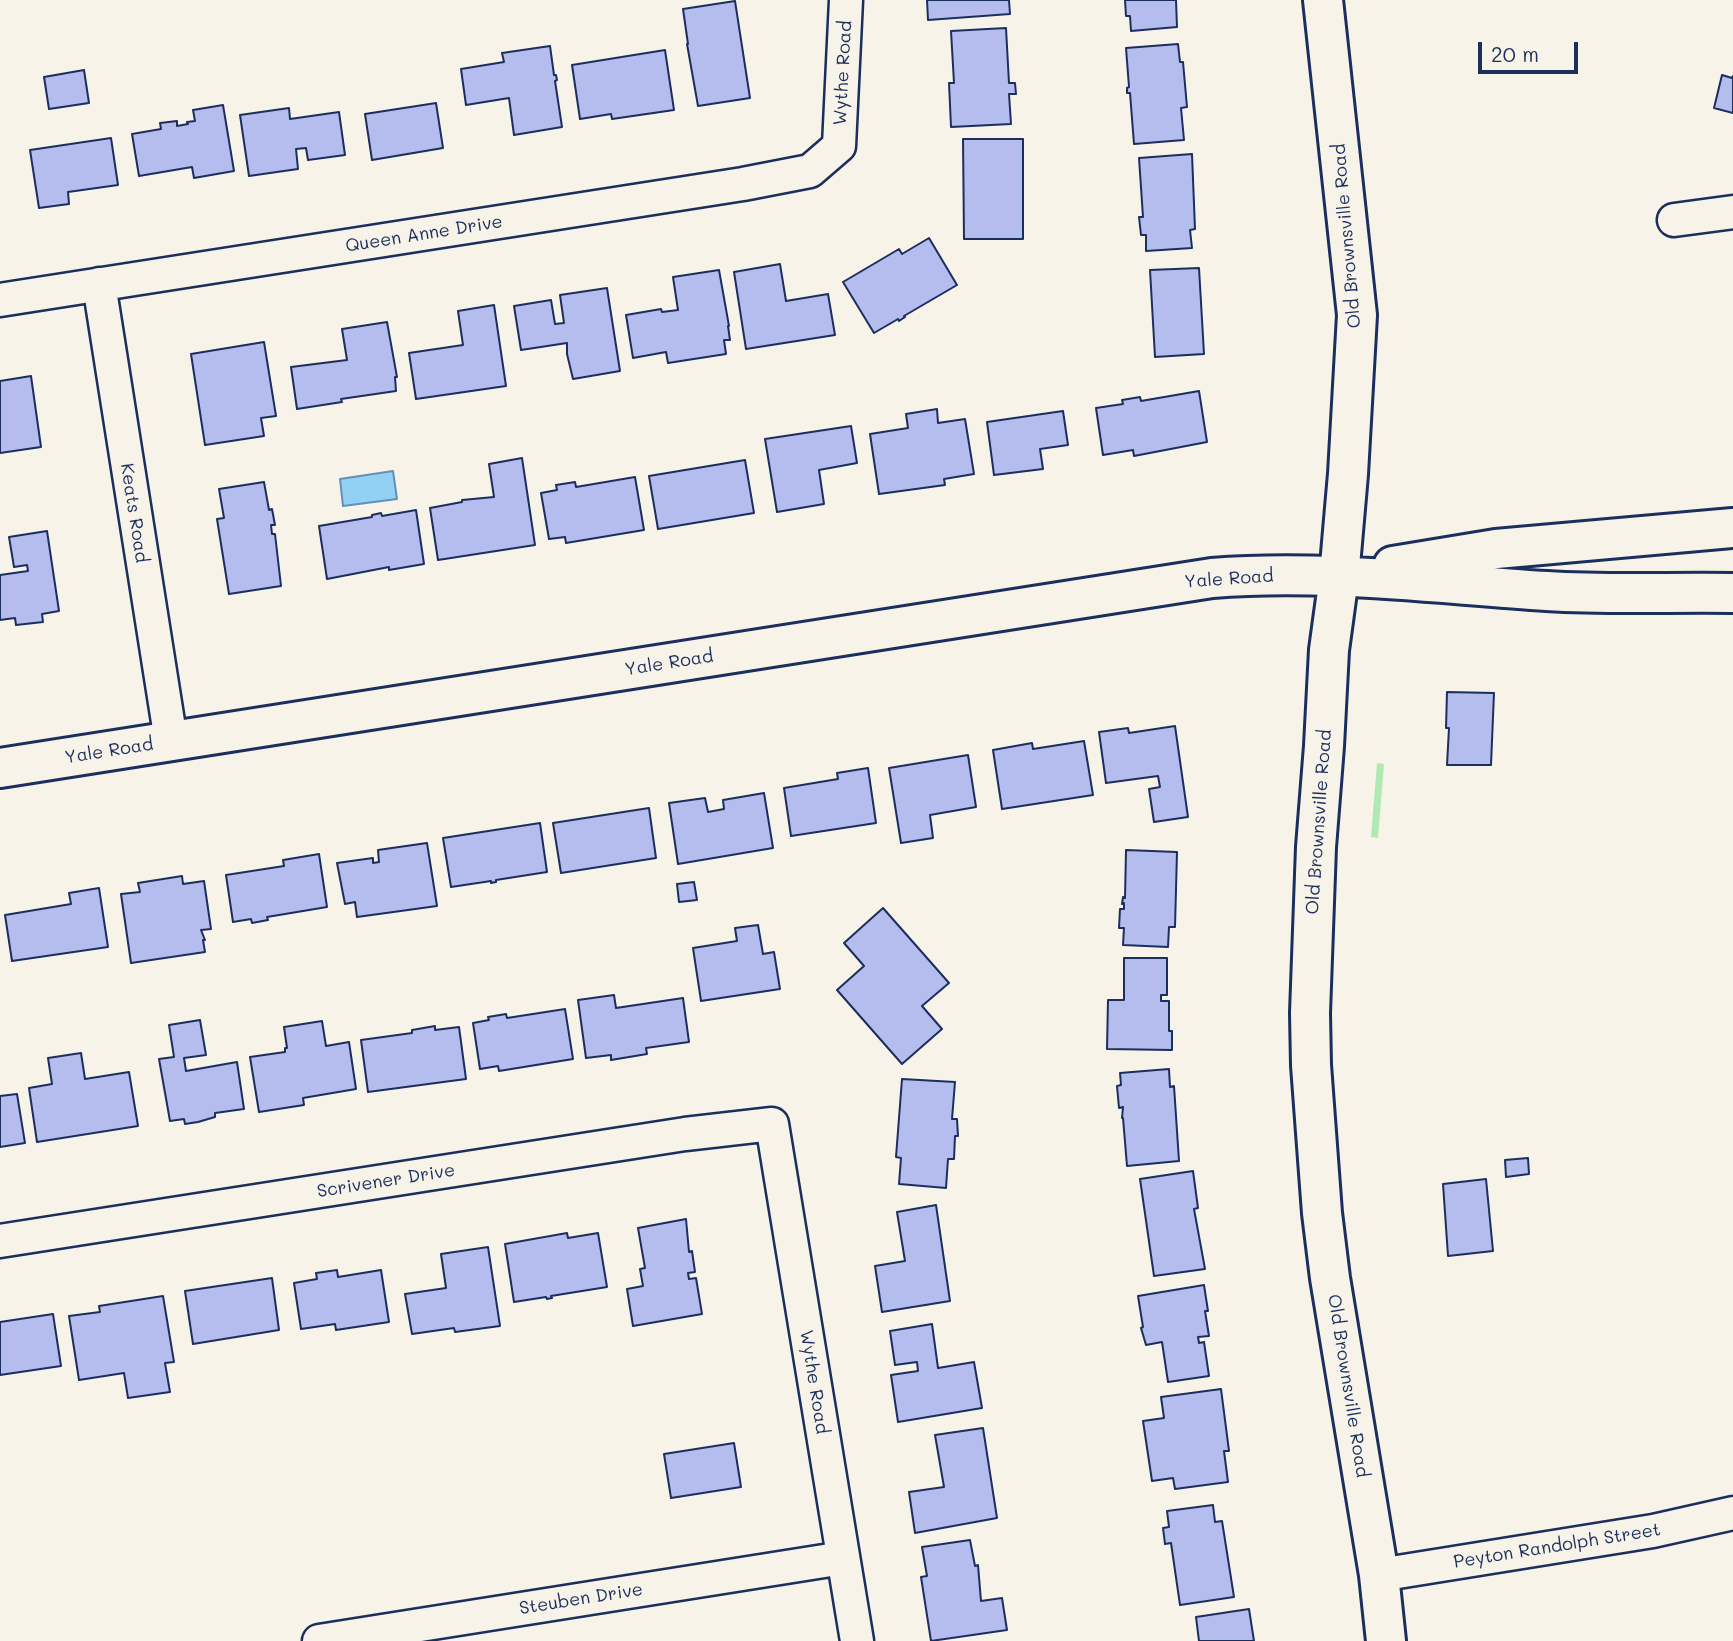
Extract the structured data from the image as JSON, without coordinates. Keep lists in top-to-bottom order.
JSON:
{
  "streets": {
    "main road": ["Old Brownsville Road", "Yale Road"],
    "street": [
      "Wythe Road",
      "Queen Anne Drive",
      "Keats Road",
      "Scrivener Drive",
      "Peyton Randolph Street",
      "Steuben Drive"
    ]
  },
  "crossings": [
    ["Wythe Road", "Queen Anne Drive"],
    ["Wythe Road", "Scrivener Drive"],
    ["Wythe Road", "Steuben Drive"],
    ["Queen Anne Drive", "Keats Road"],
    ["Old Brownsville Road", "Yale Road"],
    ["Old Brownsville Road", "Peyton Randolph Street"],
    ["Keats Road", "Yale Road"]
  ],
  "scale_bar": "20 m"
}
